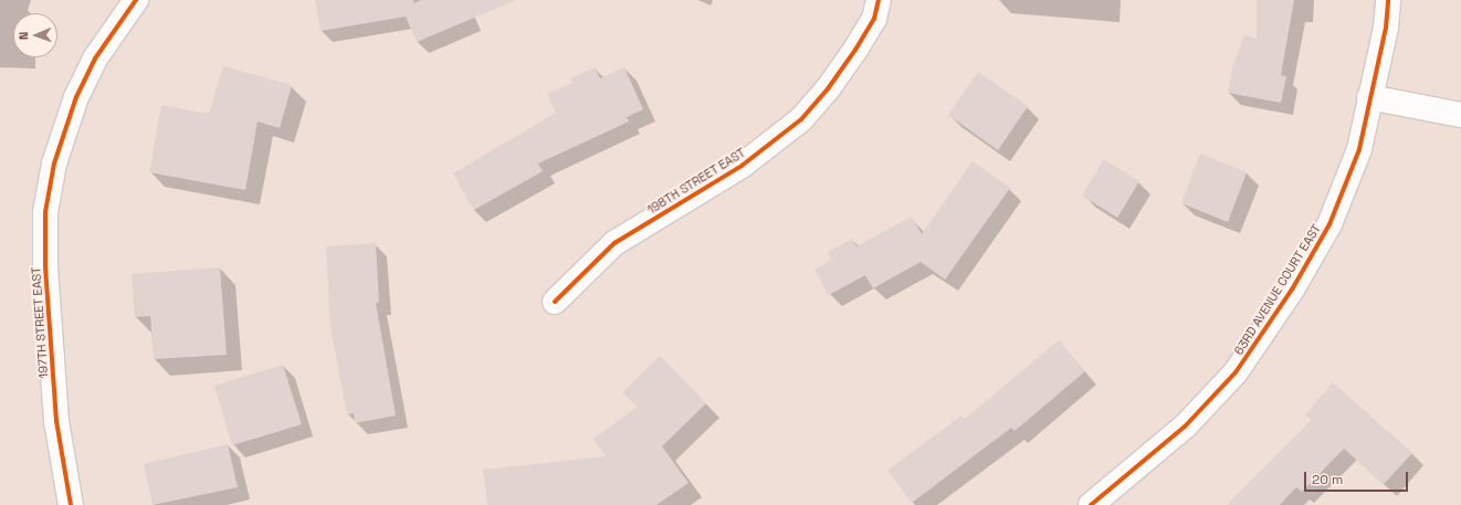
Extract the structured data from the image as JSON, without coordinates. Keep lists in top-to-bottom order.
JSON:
{
  "streets": {
    "street": ["198TH STREET EAST", "63RD AVENUE COURT EAST", "197TH STREET EAST"]
  },
  "scale_bar": "20 m",
  "north": "left"
}
